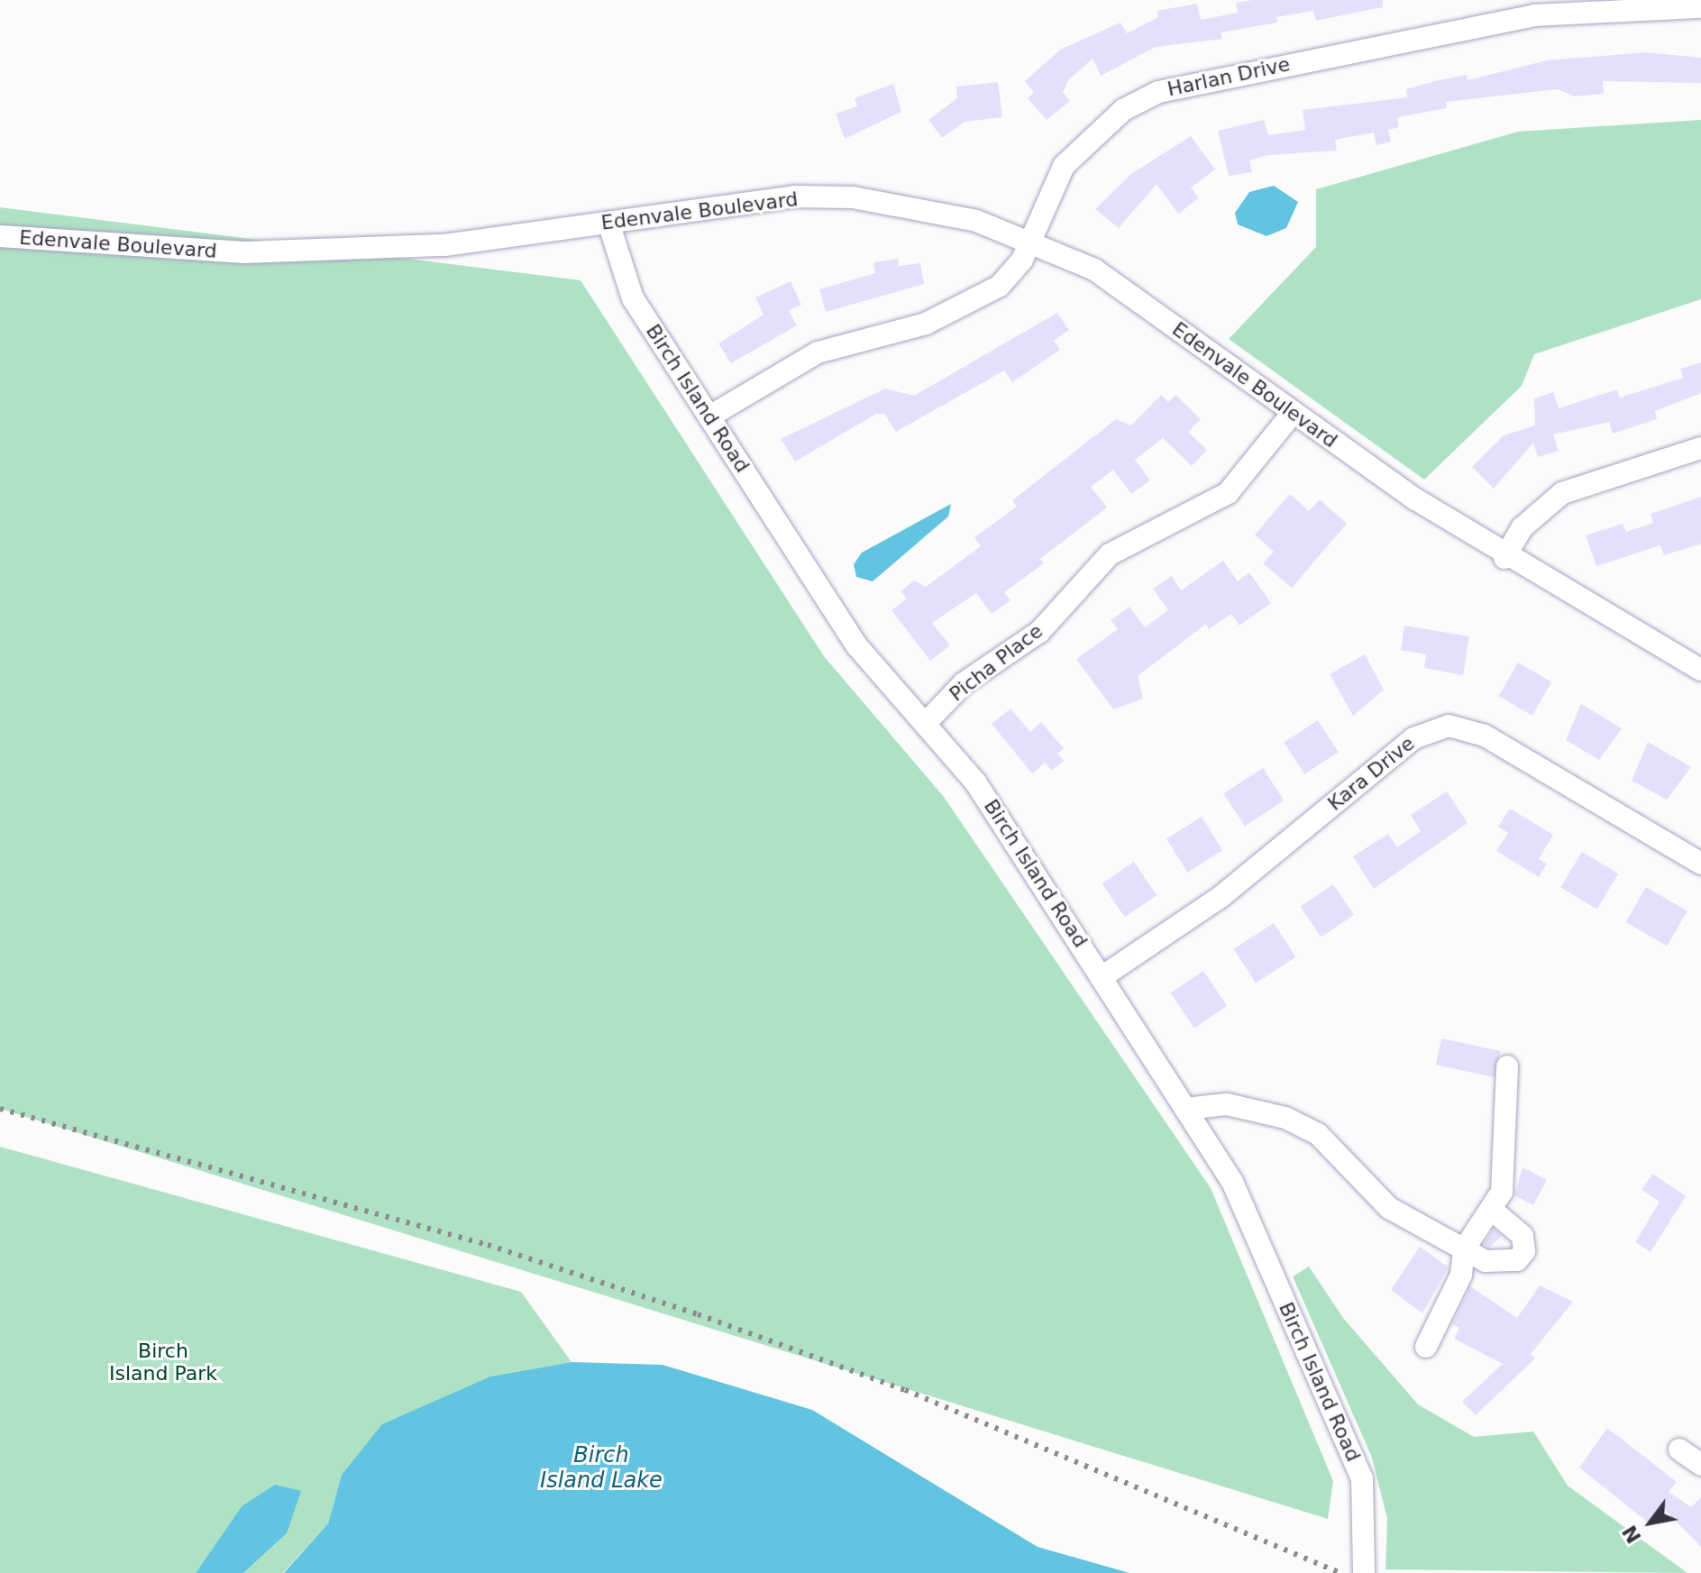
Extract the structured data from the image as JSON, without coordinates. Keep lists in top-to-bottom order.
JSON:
{
  "streets": {
    "street": [
      "Harlan Drive",
      "Edenvale Boulevard",
      "Birch Island Road",
      "Picha Place",
      "Kara Drive"
    ]
  },
  "crossings": [
    ["Harlan Drive", "Edenvale Boulevard"],
    ["Harlan Drive", "Birch Island Road"],
    ["Edenvale Boulevard", "Birch Island Road"],
    ["Edenvale Boulevard", "Picha Place"],
    ["Birch Island Road", "Picha Place"],
    ["Birch Island Road", "Kara Drive"]
  ],
  "water": ["Birch Island Lake"],
  "parks": ["Birch Island Park"],
  "north": "bottom left"
}
